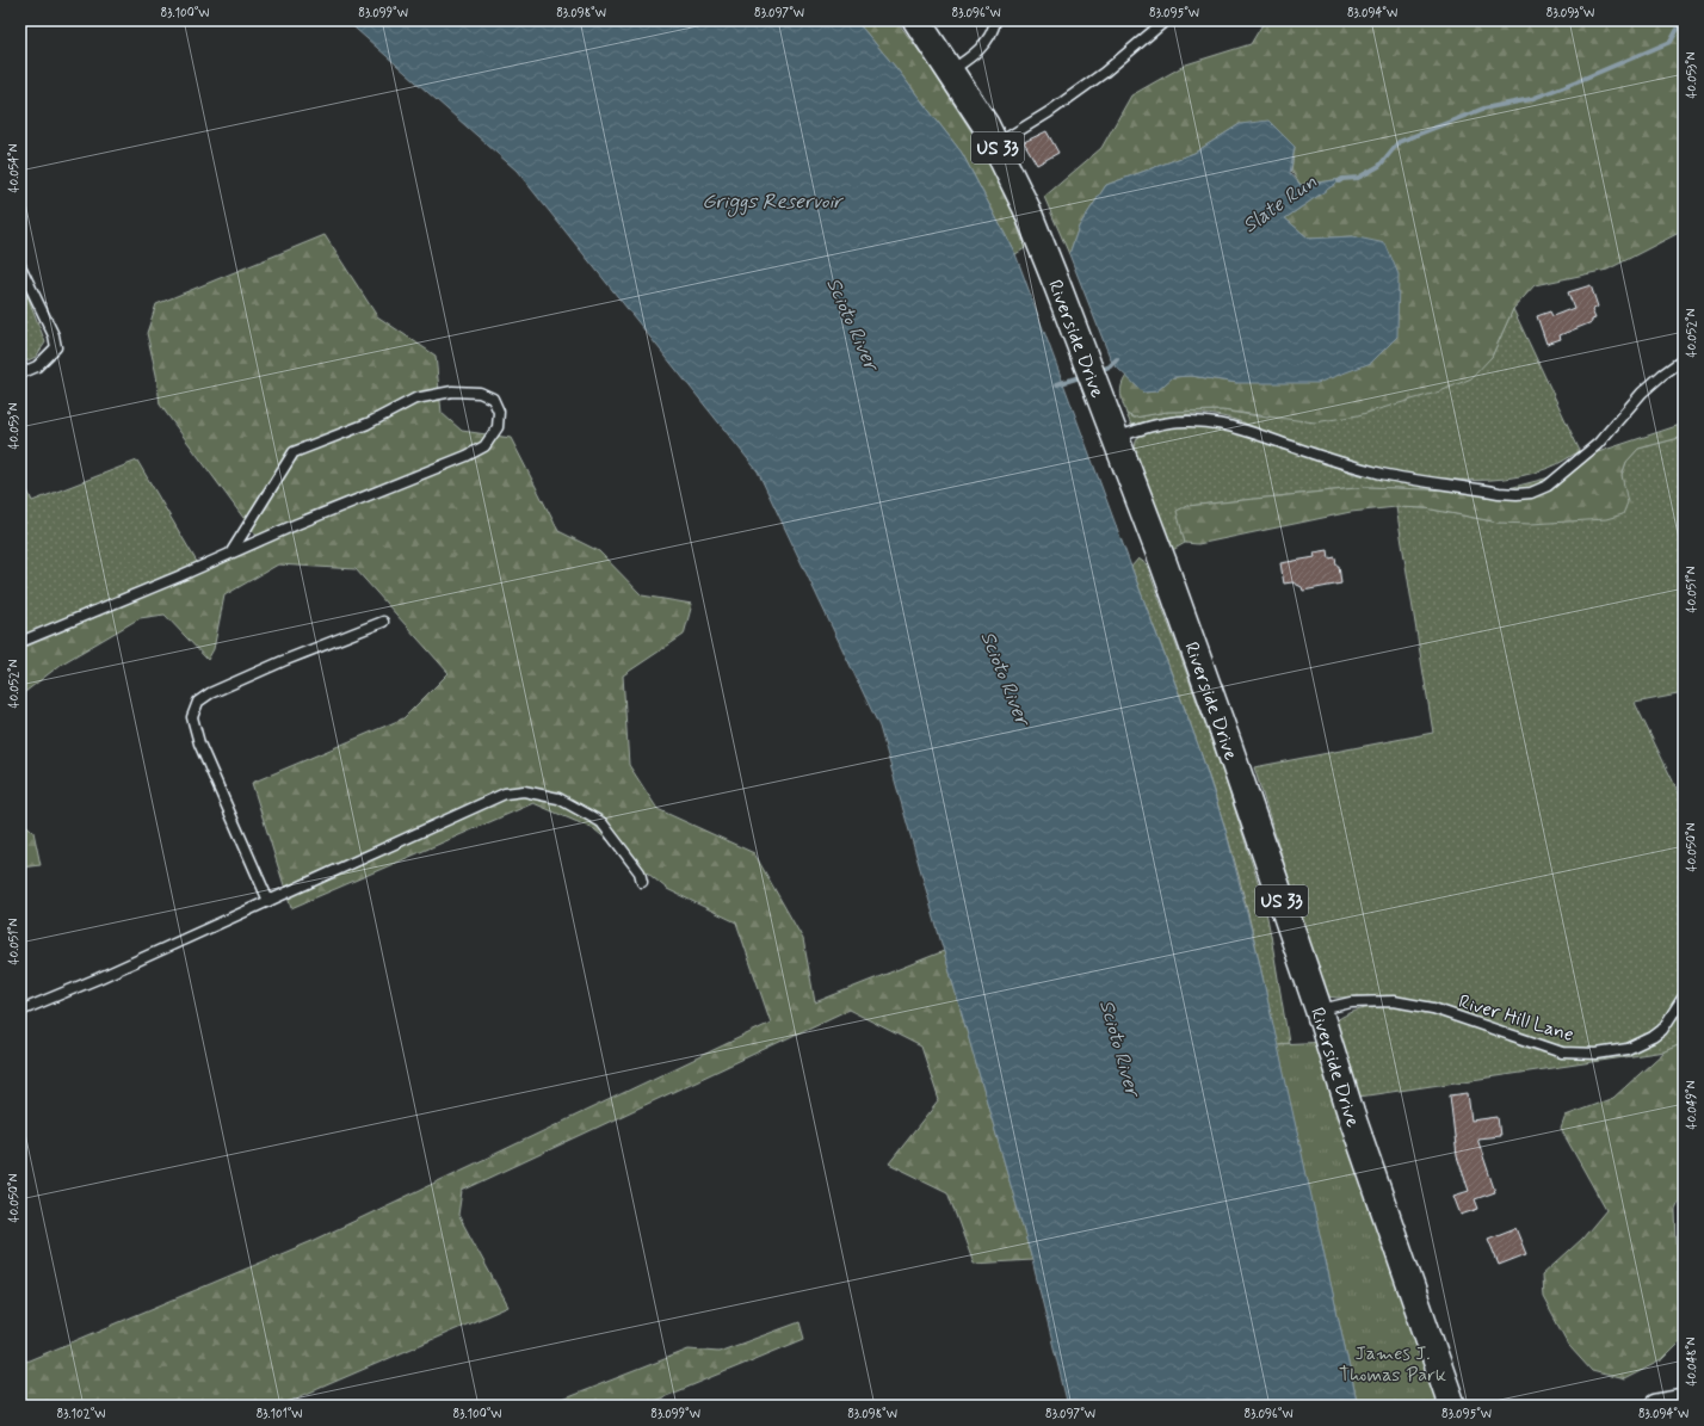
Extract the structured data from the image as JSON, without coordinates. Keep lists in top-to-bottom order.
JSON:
{
  "streets": {
    "main road": ["US 33", "Riverside Drive"],
    "lane": ["River Hill Lane"]
  },
  "crossings": [
    ["Riverside Drive", "River Hill Lane"]
  ],
  "water": ["Griggs Reservoir", "Slate Run", "Scioto River"],
  "parks": ["James J. Thomas Park"],
  "coordinates": [
    "83.100°W",
    "83.099°W",
    "83.098°W",
    "83.097°W",
    "83.096°W",
    "83.095°W",
    "83.094°W",
    "83.093°W",
    "40.053°N",
    "40.054°N",
    "40.052°N",
    "40.051°N",
    "40.050°N",
    "40.049°N",
    "40.048°N",
    "83.102°W",
    "83.101°W"
  ]
}
